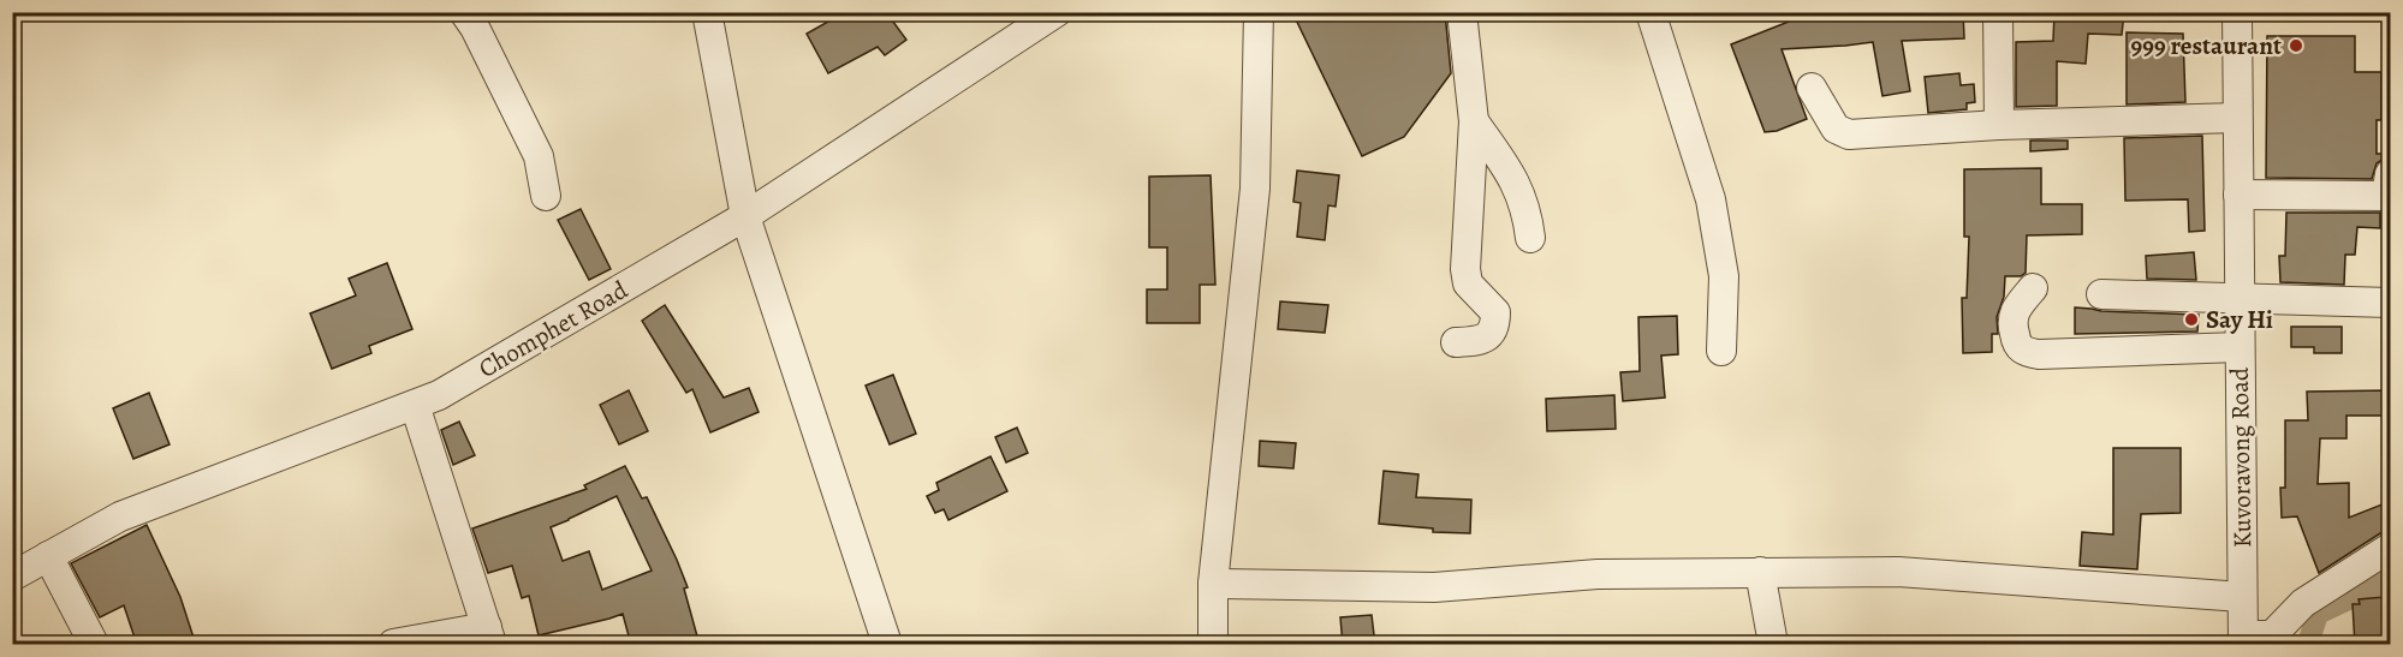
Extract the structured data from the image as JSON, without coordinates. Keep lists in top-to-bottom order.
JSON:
{
  "streets": {
    "street": ["Chomphet Road", "Kuvoravong Road"]
  },
  "places": ["999 restaurant", "Say Hi"]
}
